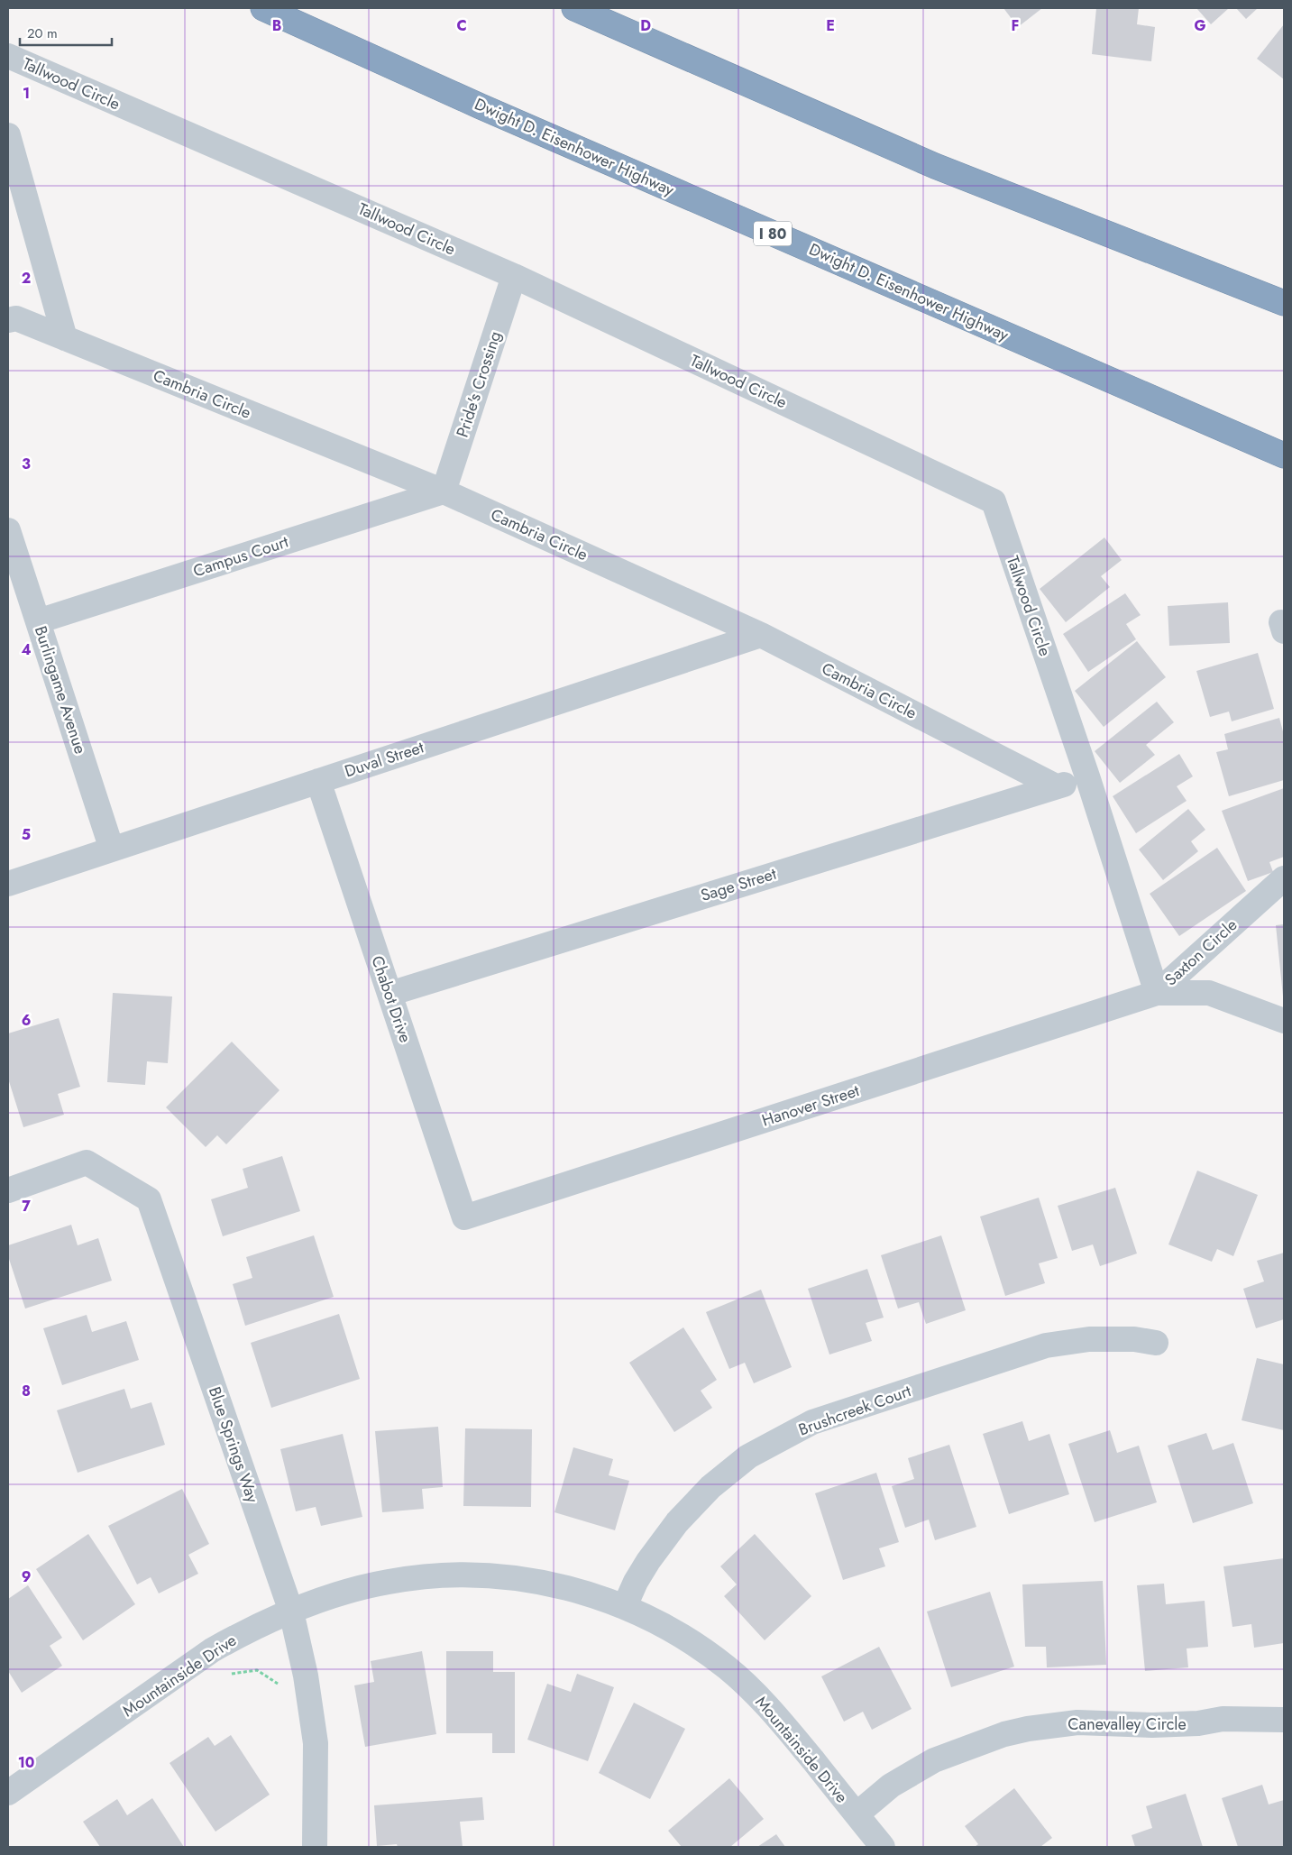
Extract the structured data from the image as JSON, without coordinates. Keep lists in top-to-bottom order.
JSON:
{
  "streets": {
    "highway": ["Dwight D. Eisenhower Highway", "I 80"],
    "street": [
      "Tallwood Circle",
      "Pride's Crossing",
      "Cambria Circle",
      "Campus Court",
      "Burlingame Avenue",
      "Duval Street",
      "Sage Street",
      "Saxton Circle",
      "Chabot Drive",
      "Hanover Street",
      "Brushcreek Court",
      "Blue Springs Way",
      "Mountainside Drive",
      "Canevalley Circle"
    ]
  },
  "crossings": [
    ["Tallwood Circle", "Pride's Crossing"],
    ["Tallwood Circle", "Sage Street"],
    ["Tallwood Circle", "Saxton Circle"],
    ["Tallwood Circle", "Hanover Street"],
    ["Pride's Crossing", "Cambria Circle"],
    ["Pride's Crossing", "Campus Court"],
    ["Cambria Circle", "Campus Court"],
    ["Cambria Circle", "Duval Street"],
    ["Cambria Circle", "Sage Street"],
    ["Campus Court", "Burlingame Avenue"],
    ["Burlingame Avenue", "Duval Street"],
    ["Duval Street", "Chabot Drive"],
    ["Sage Street", "Chabot Drive"],
    ["Saxton Circle", "Hanover Street"],
    ["Chabot Drive", "Hanover Street"],
    ["Brushcreek Court", "Mountainside Drive"],
    ["Blue Springs Way", "Mountainside Drive"],
    ["Mountainside Drive", "Canevalley Circle"]
  ],
  "scale_bar": "20 m",
  "grid": {
    "columns": [
      "B",
      "C",
      "D",
      "E",
      "F",
      "G"
    ],
    "rows": [
      "1",
      "2",
      "3",
      "4",
      "5",
      "6",
      "7",
      "8",
      "9",
      "10"
    ]
  }
}
